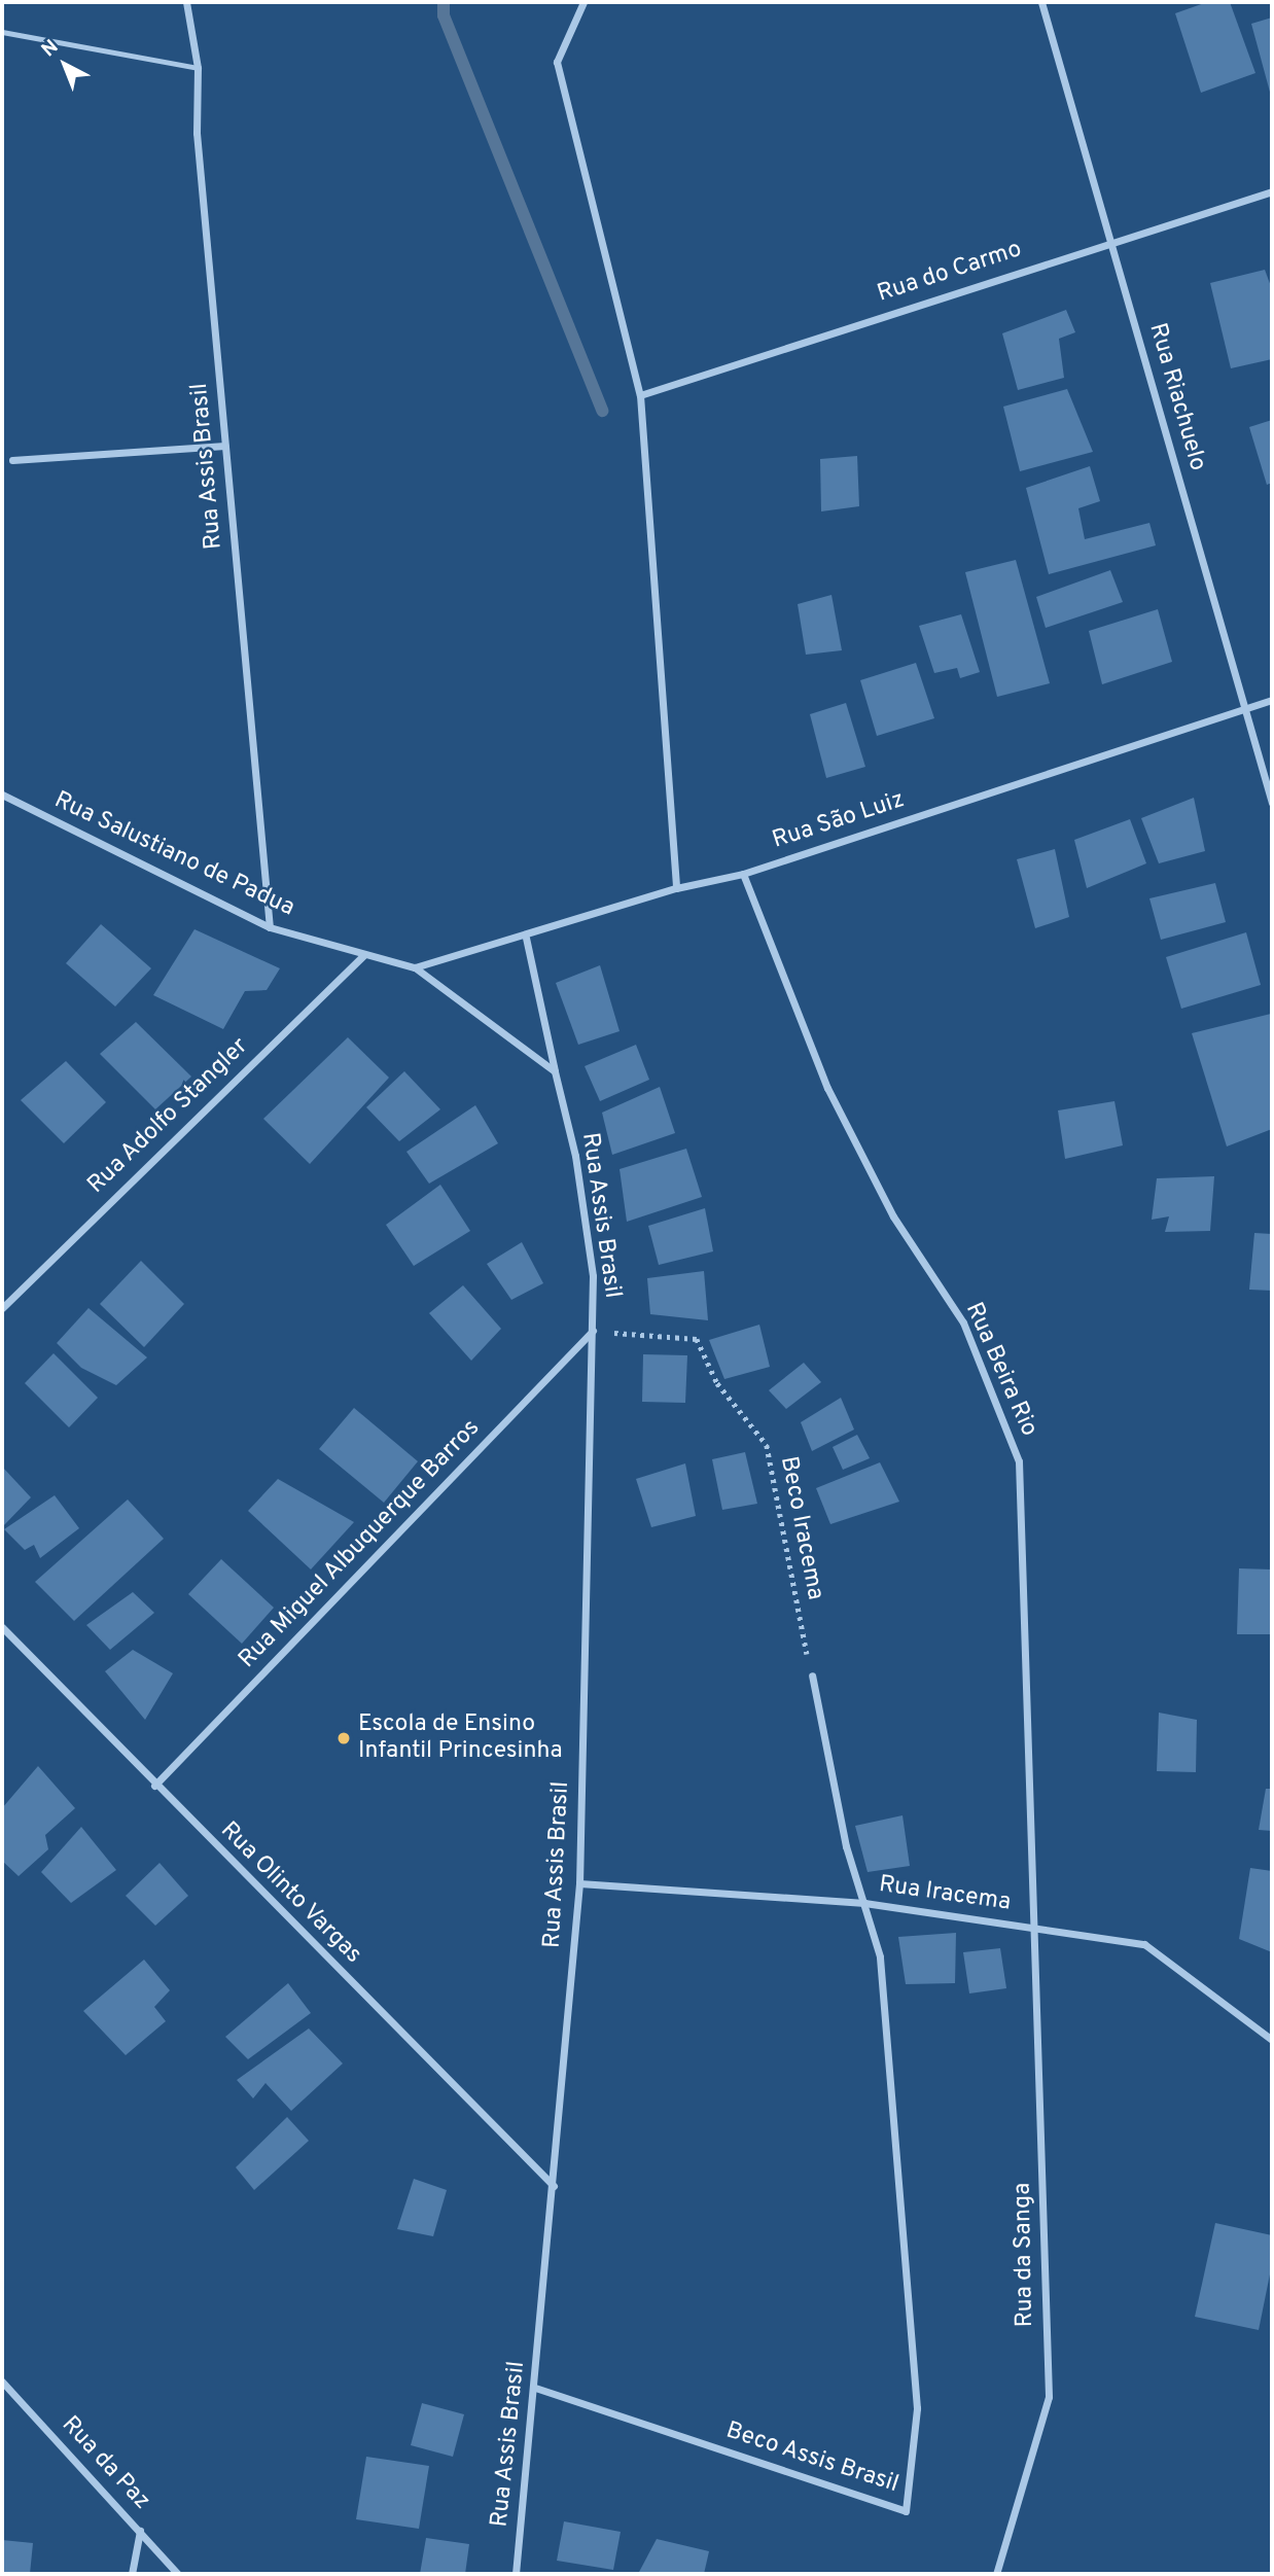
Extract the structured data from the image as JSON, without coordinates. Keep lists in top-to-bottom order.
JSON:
{
  "streets": {
    "street": [
      "Rua do Carmo",
      "Rua Riachuelo",
      "Rua Assis Brasil",
      "Rua São Luiz",
      "Rua Salustiano de Padua",
      "Rua Adolfo Stangler",
      "Rua Beira Rio",
      "Rua Miguel Albuquerque Barros",
      "Rua Olinto Vargas",
      "Rua Iracema",
      "Rua da Sanga",
      "Beco Assis Brasil",
      "Rua da Paz"
    ],
    "path": ["Beco Iracema"]
  },
  "crossings": [
    ["Rua do Carmo", "Rua Riachuelo"],
    ["Rua Riachuelo", "Rua São Luiz"],
    ["Rua Assis Brasil", "Rua São Luiz"],
    ["Rua Assis Brasil", "Rua Salustiano de Padua"],
    ["Rua Assis Brasil", "Beco Iracema"],
    ["Rua Assis Brasil", "Rua Miguel Albuquerque Barros"],
    ["Rua Assis Brasil", "Rua Olinto Vargas"],
    ["Rua Assis Brasil", "Rua Iracema"],
    ["Rua Assis Brasil", "Beco Assis Brasil"],
    ["Rua São Luiz", "Rua Salustiano de Padua"],
    ["Rua São Luiz", "Rua Beira Rio"],
    ["Rua Salustiano de Padua", "Rua Adolfo Stangler"],
    ["Rua Beira Rio", "Rua Iracema"],
    ["Rua Beira Rio", "Rua da Sanga"],
    ["Beco Iracema", "Rua Miguel Albuquerque Barros"],
    ["Rua Miguel Albuquerque Barros", "Rua Olinto Vargas"],
    ["Rua Iracema", "Rua da Sanga"],
    ["Rua Iracema", "Beco Assis Brasil"]
  ],
  "places": ["Escola de Ensino Infantil Princesinha"],
  "north": "top left"
}
